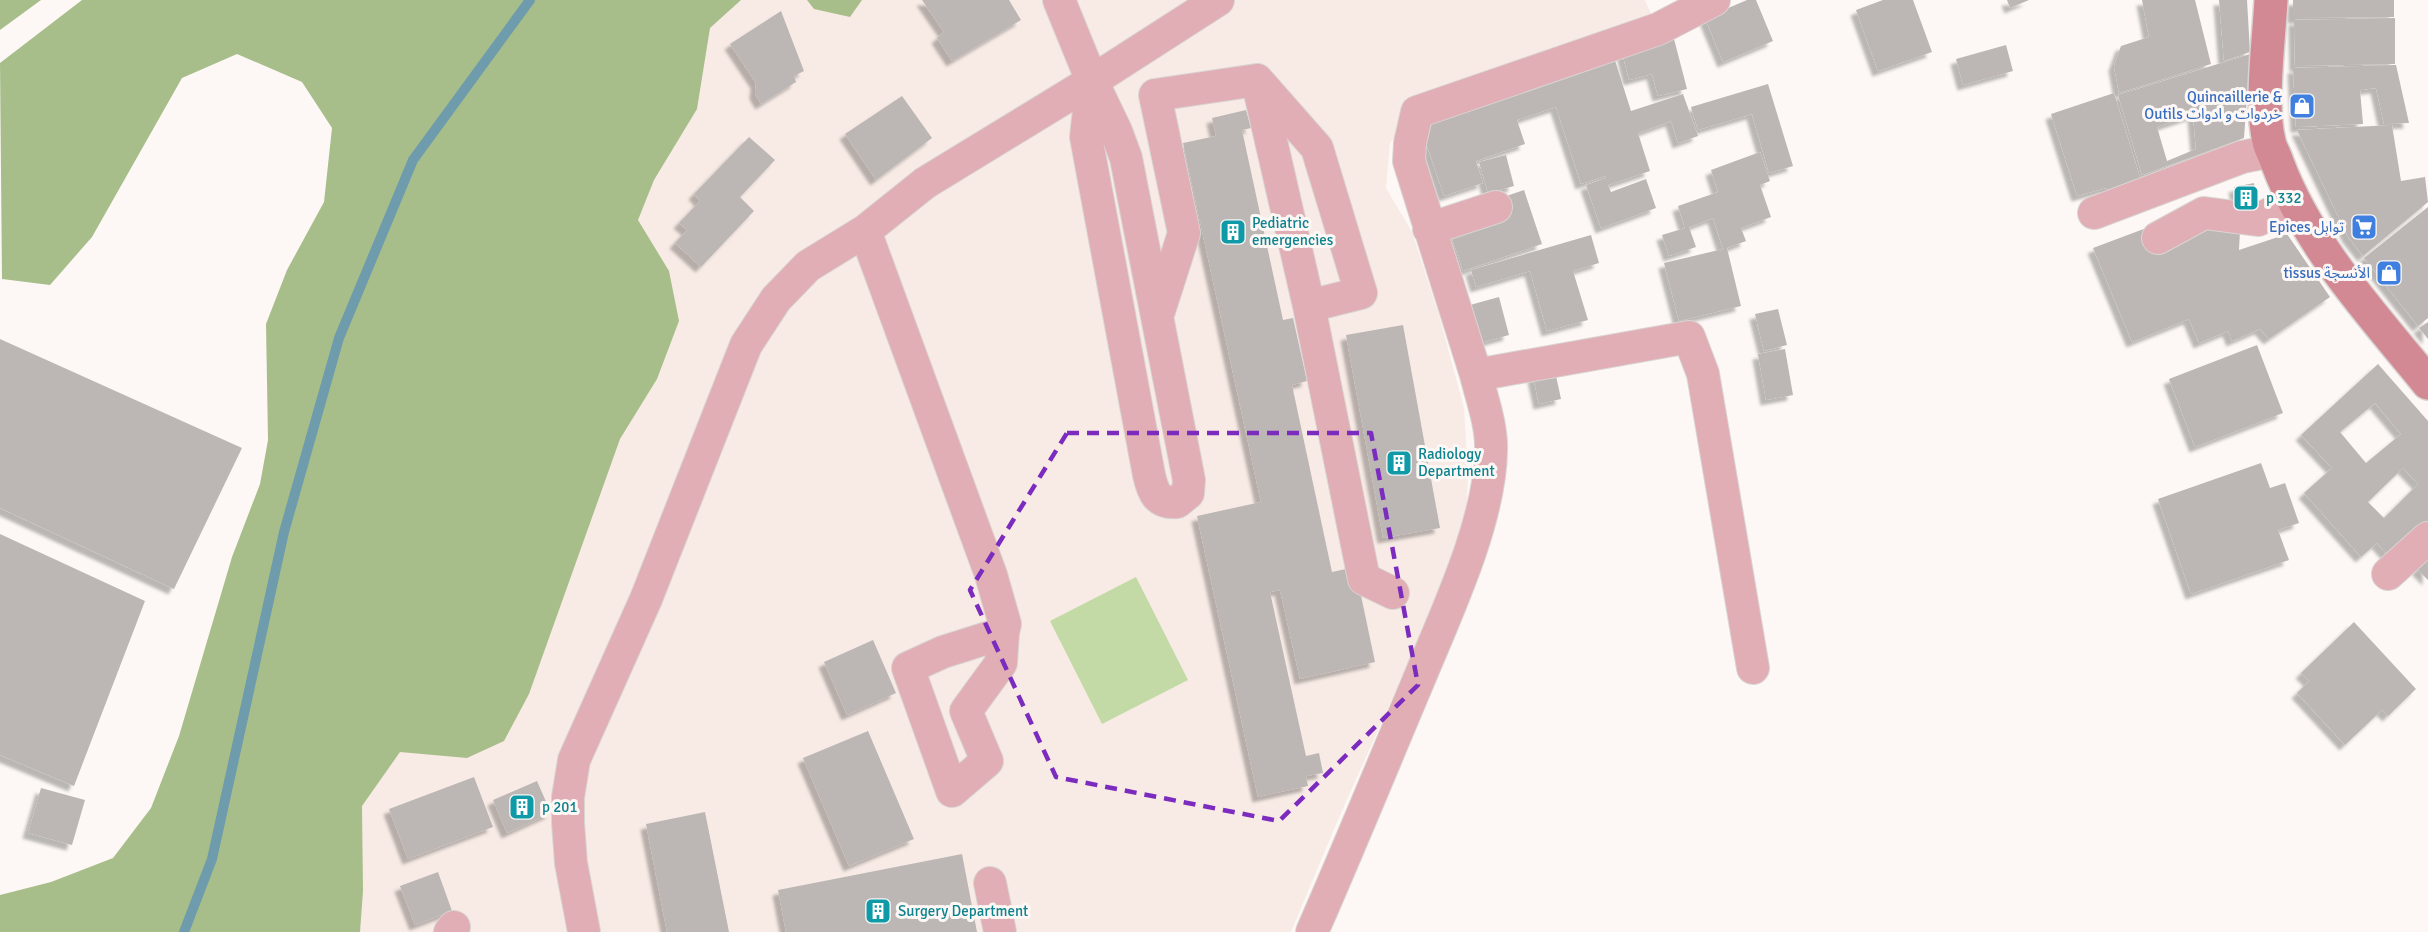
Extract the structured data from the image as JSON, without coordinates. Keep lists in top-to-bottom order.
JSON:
{
  "places": {
    "shop": ["Quincaillerie & Outils خردوات و ادوات", "tissus الأنسجة"],
    "building": [
      "p 332",
      "Pediatric emergencies",
      "Radiology Department",
      "p 201",
      "Surgery Department"
    ],
    "supermarket": ["Epices توابل"]
  }
}
